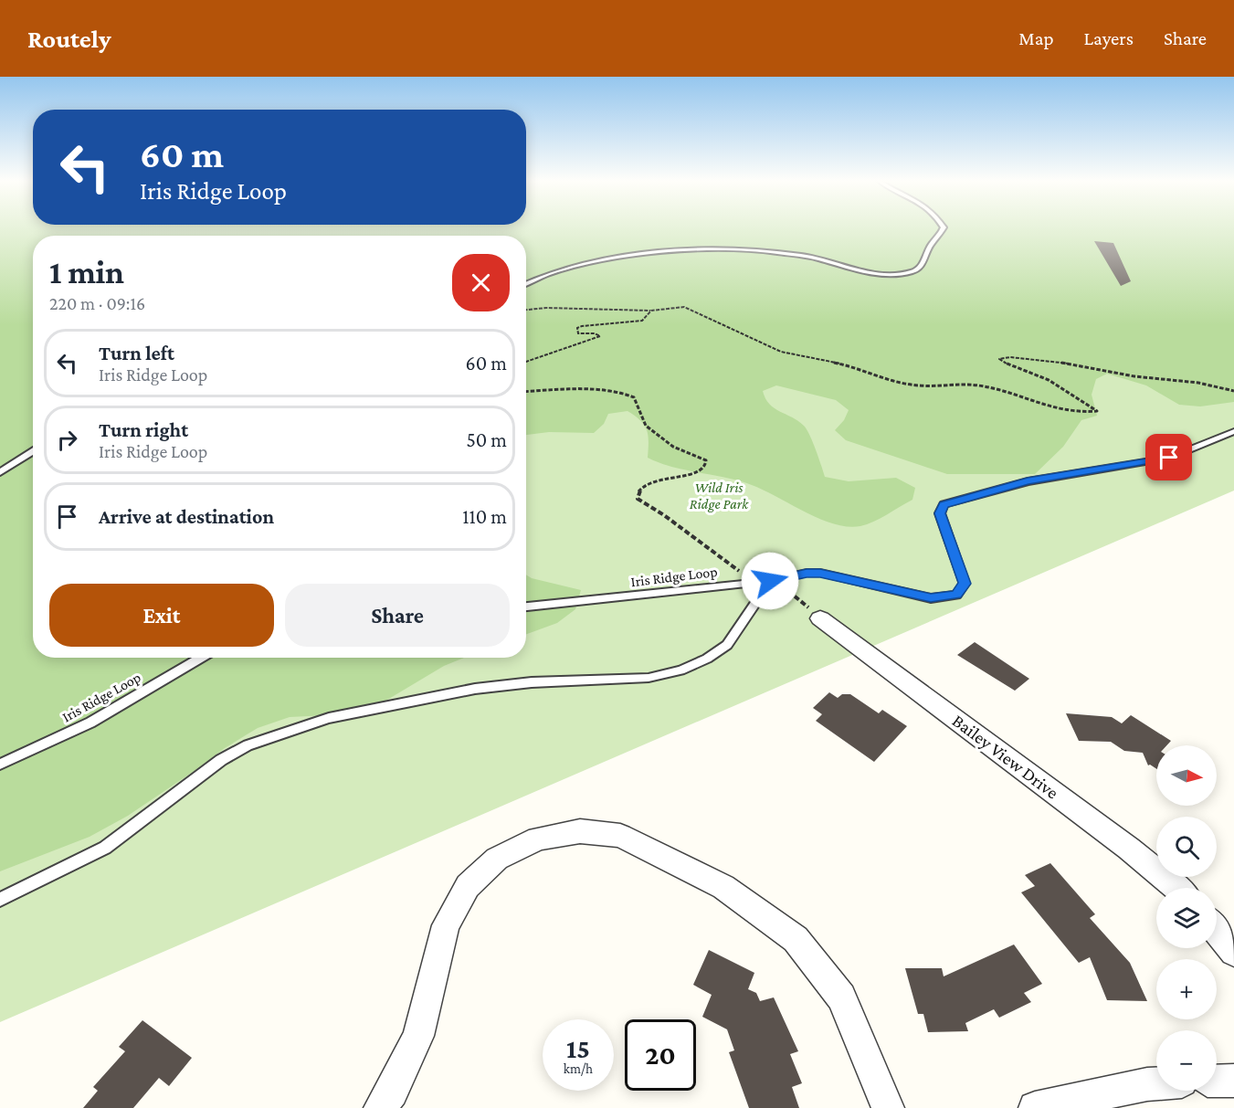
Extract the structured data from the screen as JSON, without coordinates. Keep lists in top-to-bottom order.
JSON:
{
  "streets": {
    "street": ["Bailey View Drive"],
    "lane": ["Iris Ridge Loop"]
  },
  "parks": ["Wild Iris Ridge Park"],
  "north": "right",
  "page": {
    "header": "Routely",
    "nav": ["Map", "Layers", "Share"],
    "turn": ["60 m", "Iris Ridge Loop"],
    "heading": ["1 min", "220 m · 09:16"],
    "list": [
      {
        "name": "Turn left",
        "note": "Iris Ridge Loop",
        "value": "60 m"
      },
      {
        "name": "Turn right",
        "note": "Iris Ridge Loop",
        "value": "50 m"
      },
      {
        "name": "Arrive at destination",
        "value": "110 m"
      }
    ],
    "buttons": ["Exit", "Share"],
    "map_buttons": ["+", "−"],
    "speed": "15 km/h",
    "limit": "20"
  }
}
